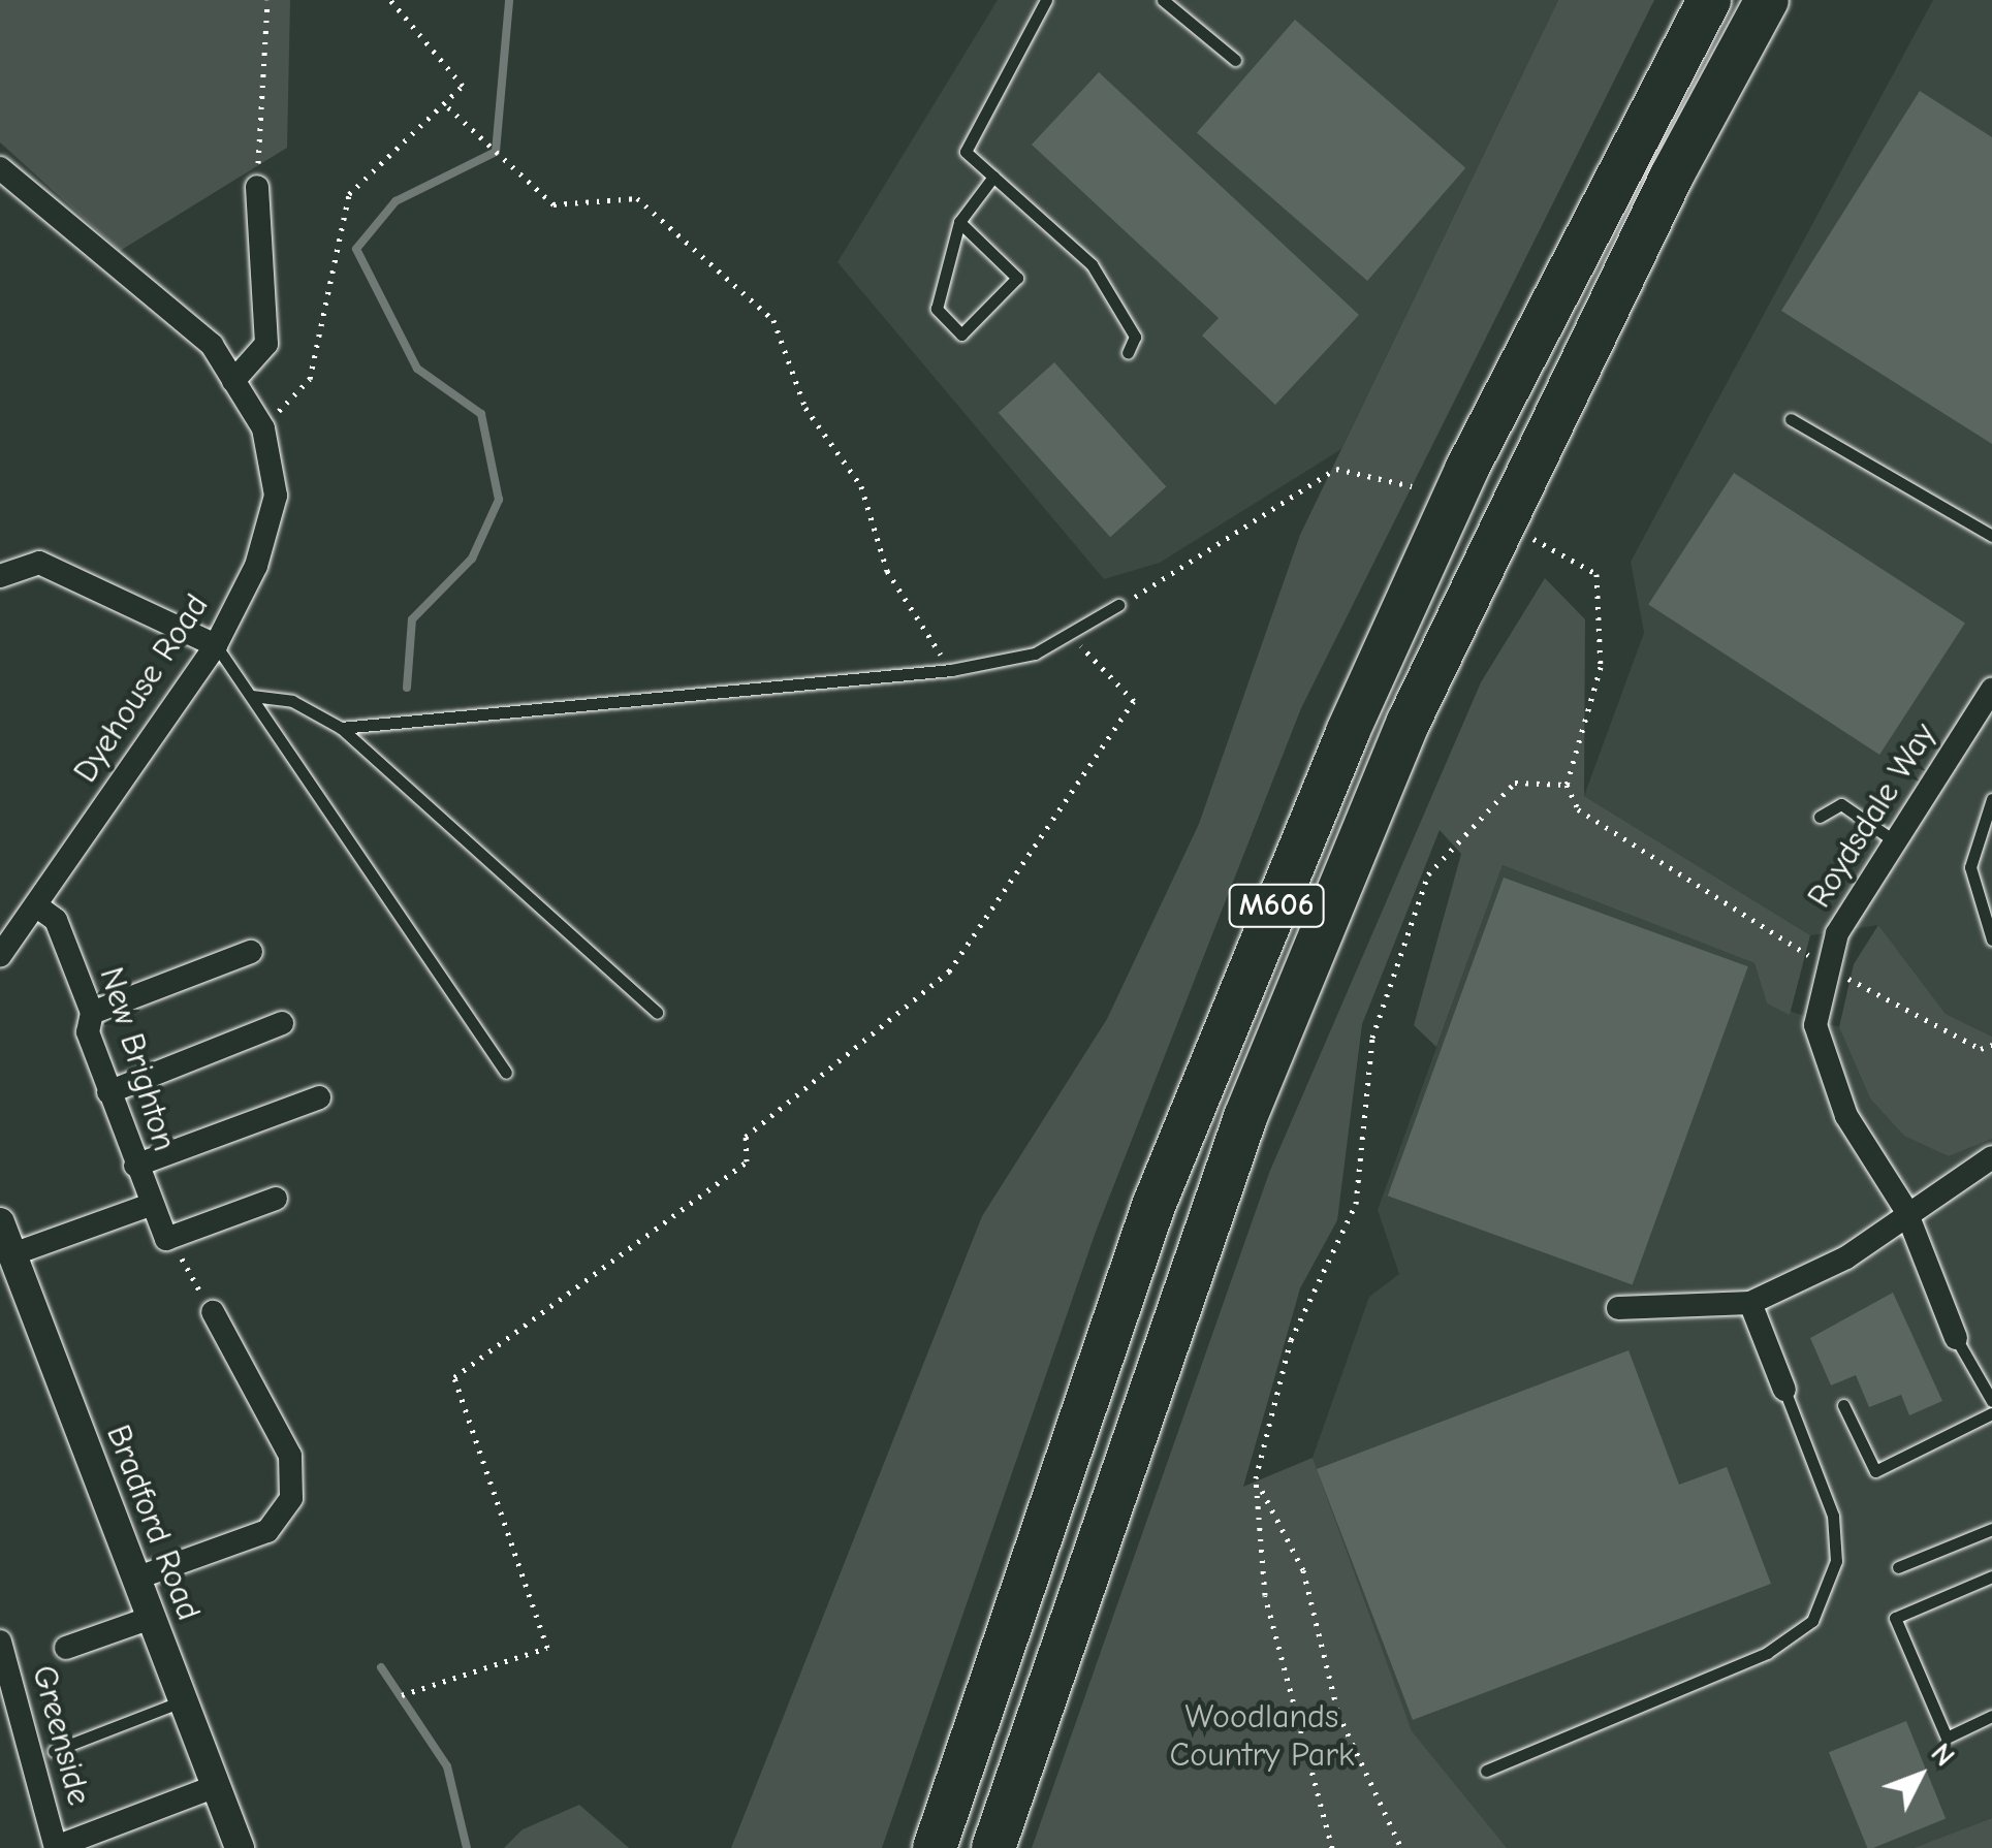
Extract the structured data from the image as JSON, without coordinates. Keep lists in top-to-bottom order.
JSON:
{
  "streets": {
    "highway": ["M606"],
    "street": [
      "Dyehouse Road",
      "Roydsdale Way",
      "New Brighton",
      "Bradford Road",
      "Greenside"
    ]
  },
  "crossings": [
    ["Dyehouse Road", "New Brighton"]
  ],
  "parks": ["Woodlands Country Park"],
  "north": "top right"
}
